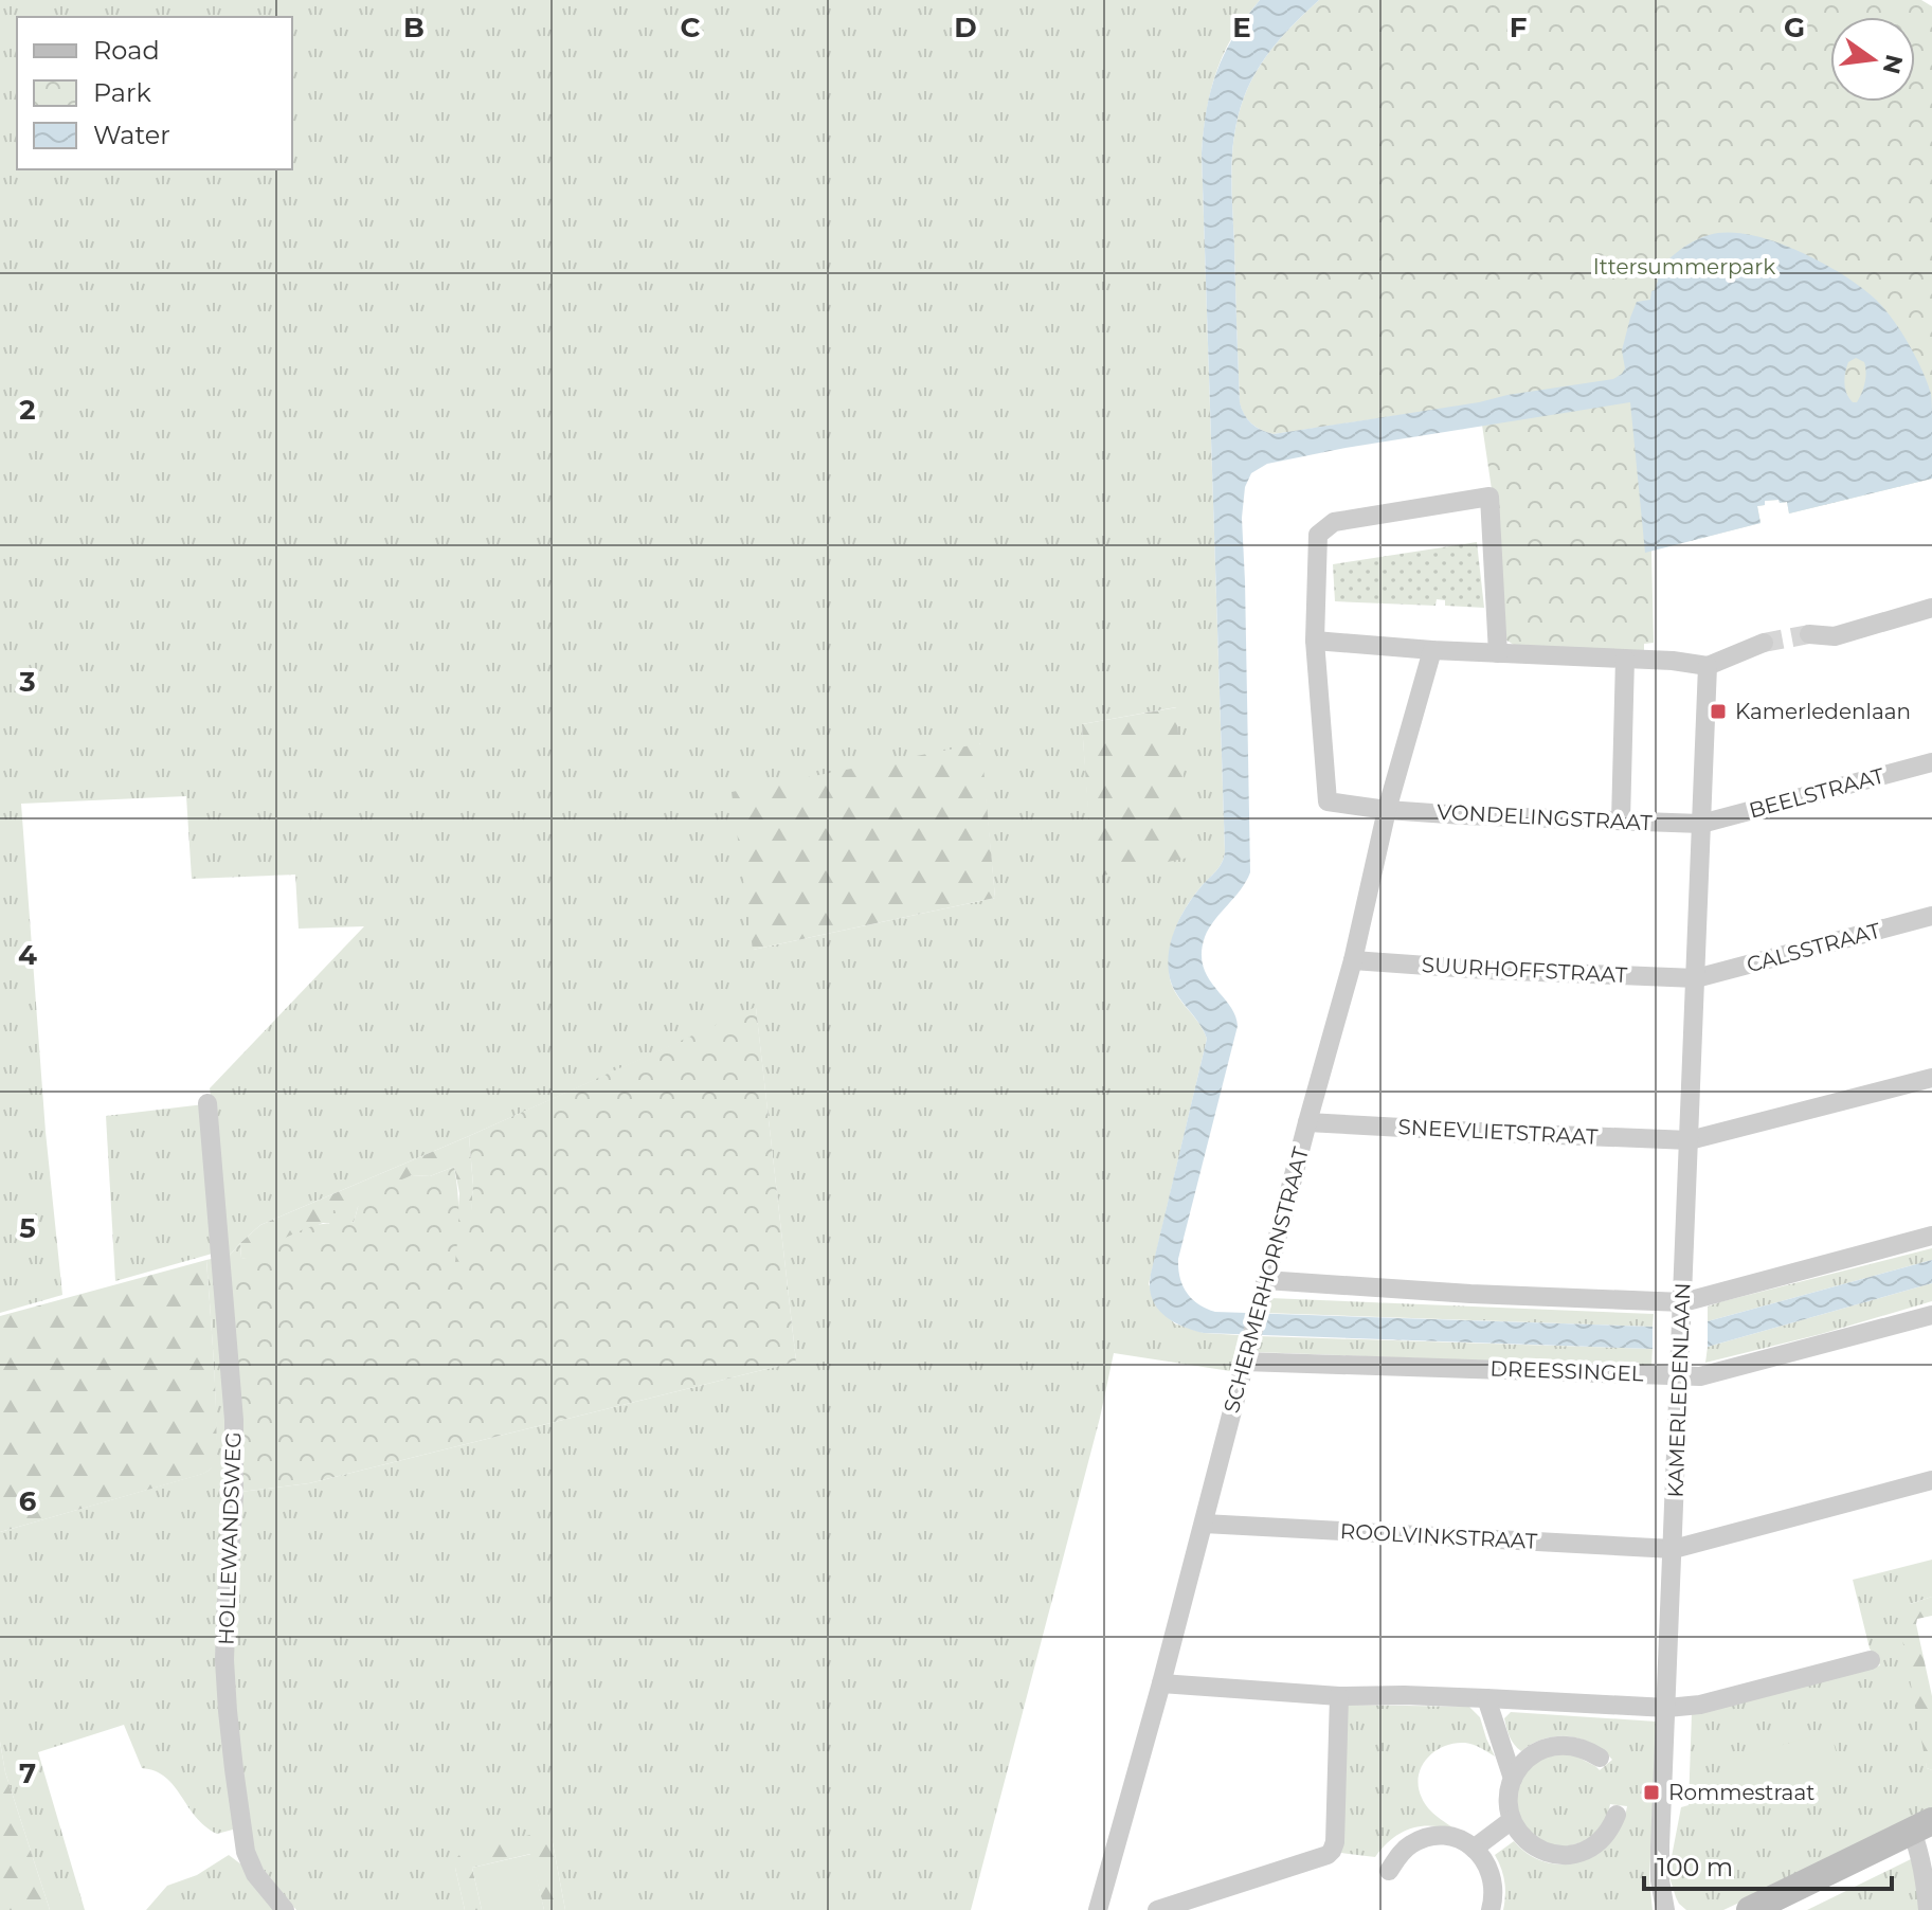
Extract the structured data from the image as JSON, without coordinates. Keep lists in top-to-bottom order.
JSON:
{
  "streets": {
    "street": [
      "BEELSTRAAT",
      "VONDELINGSTRAAT",
      "CALSSTRAAT",
      "SUURHOFFSTRAAT",
      "SNEEVLIETSTRAAT",
      "SCHERMERHORNSTRAAT",
      "DREESSINGEL",
      "KAMERLEDENLAAN",
      "ROOLVINKSTRAAT",
      "HOLLEWANDSWEG"
    ]
  },
  "crossings": [
    ["BEELSTRAAT", "VONDELINGSTRAAT"],
    ["BEELSTRAAT", "KAMERLEDENLAAN"],
    ["VONDELINGSTRAAT", "SCHERMERHORNSTRAAT"],
    ["VONDELINGSTRAAT", "KAMERLEDENLAAN"],
    ["CALSSTRAAT", "SUURHOFFSTRAAT"],
    ["CALSSTRAAT", "KAMERLEDENLAAN"],
    ["SUURHOFFSTRAAT", "SCHERMERHORNSTRAAT"],
    ["SUURHOFFSTRAAT", "KAMERLEDENLAAN"],
    ["SNEEVLIETSTRAAT", "SCHERMERHORNSTRAAT"],
    ["SNEEVLIETSTRAAT", "KAMERLEDENLAAN"],
    ["SCHERMERHORNSTRAAT", "DREESSINGEL"],
    ["SCHERMERHORNSTRAAT", "ROOLVINKSTRAAT"],
    ["DREESSINGEL", "KAMERLEDENLAAN"],
    ["KAMERLEDENLAAN", "ROOLVINKSTRAAT"]
  ],
  "parks": ["Ittersummerpark"],
  "places": {
    "transit": ["Kamerledenlaan", "Rommestraat"]
  },
  "legend": ["Road", "Park", "Water"],
  "scale_bar": "100 m",
  "north": "right",
  "grid": {
    "columns": [
      "B",
      "C",
      "D",
      "E",
      "F",
      "G"
    ],
    "rows": [
      "2",
      "3",
      "4",
      "5",
      "6",
      "7"
    ]
  }
}
